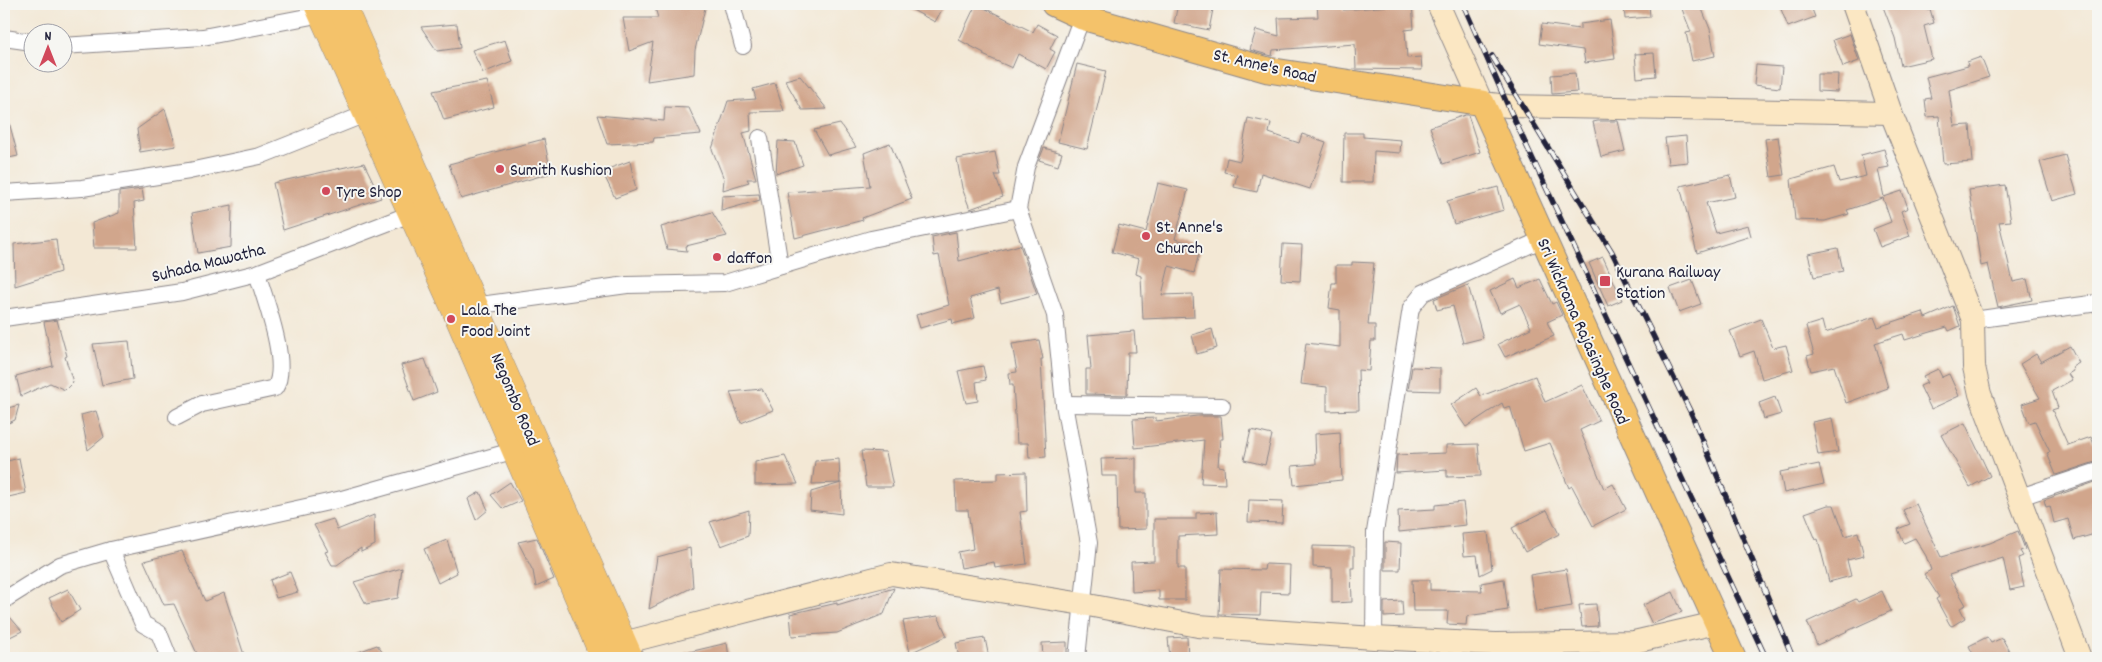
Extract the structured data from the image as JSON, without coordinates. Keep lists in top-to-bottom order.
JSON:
{
  "streets": {
    "highway": ["Negombo Road"],
    "main road": ["St. Anne's Road", "Sri Wickrama Rajasinghe Road"],
    "street": ["Suhada Mawatha"]
  },
  "crossings": [
    ["St. Anne's Road", "Sri Wickrama Rajasinghe Road"],
    ["Suhada Mawatha", "Negombo Road"]
  ],
  "places": {
    "other": [
      "Sumith Kushion",
      "Tyre Shop",
      "St. Anne's Church",
      "daffon",
      "Lala The Food Joint"
    ],
    "transit": ["Kurana Railway Station"]
  },
  "north": "top"
}
